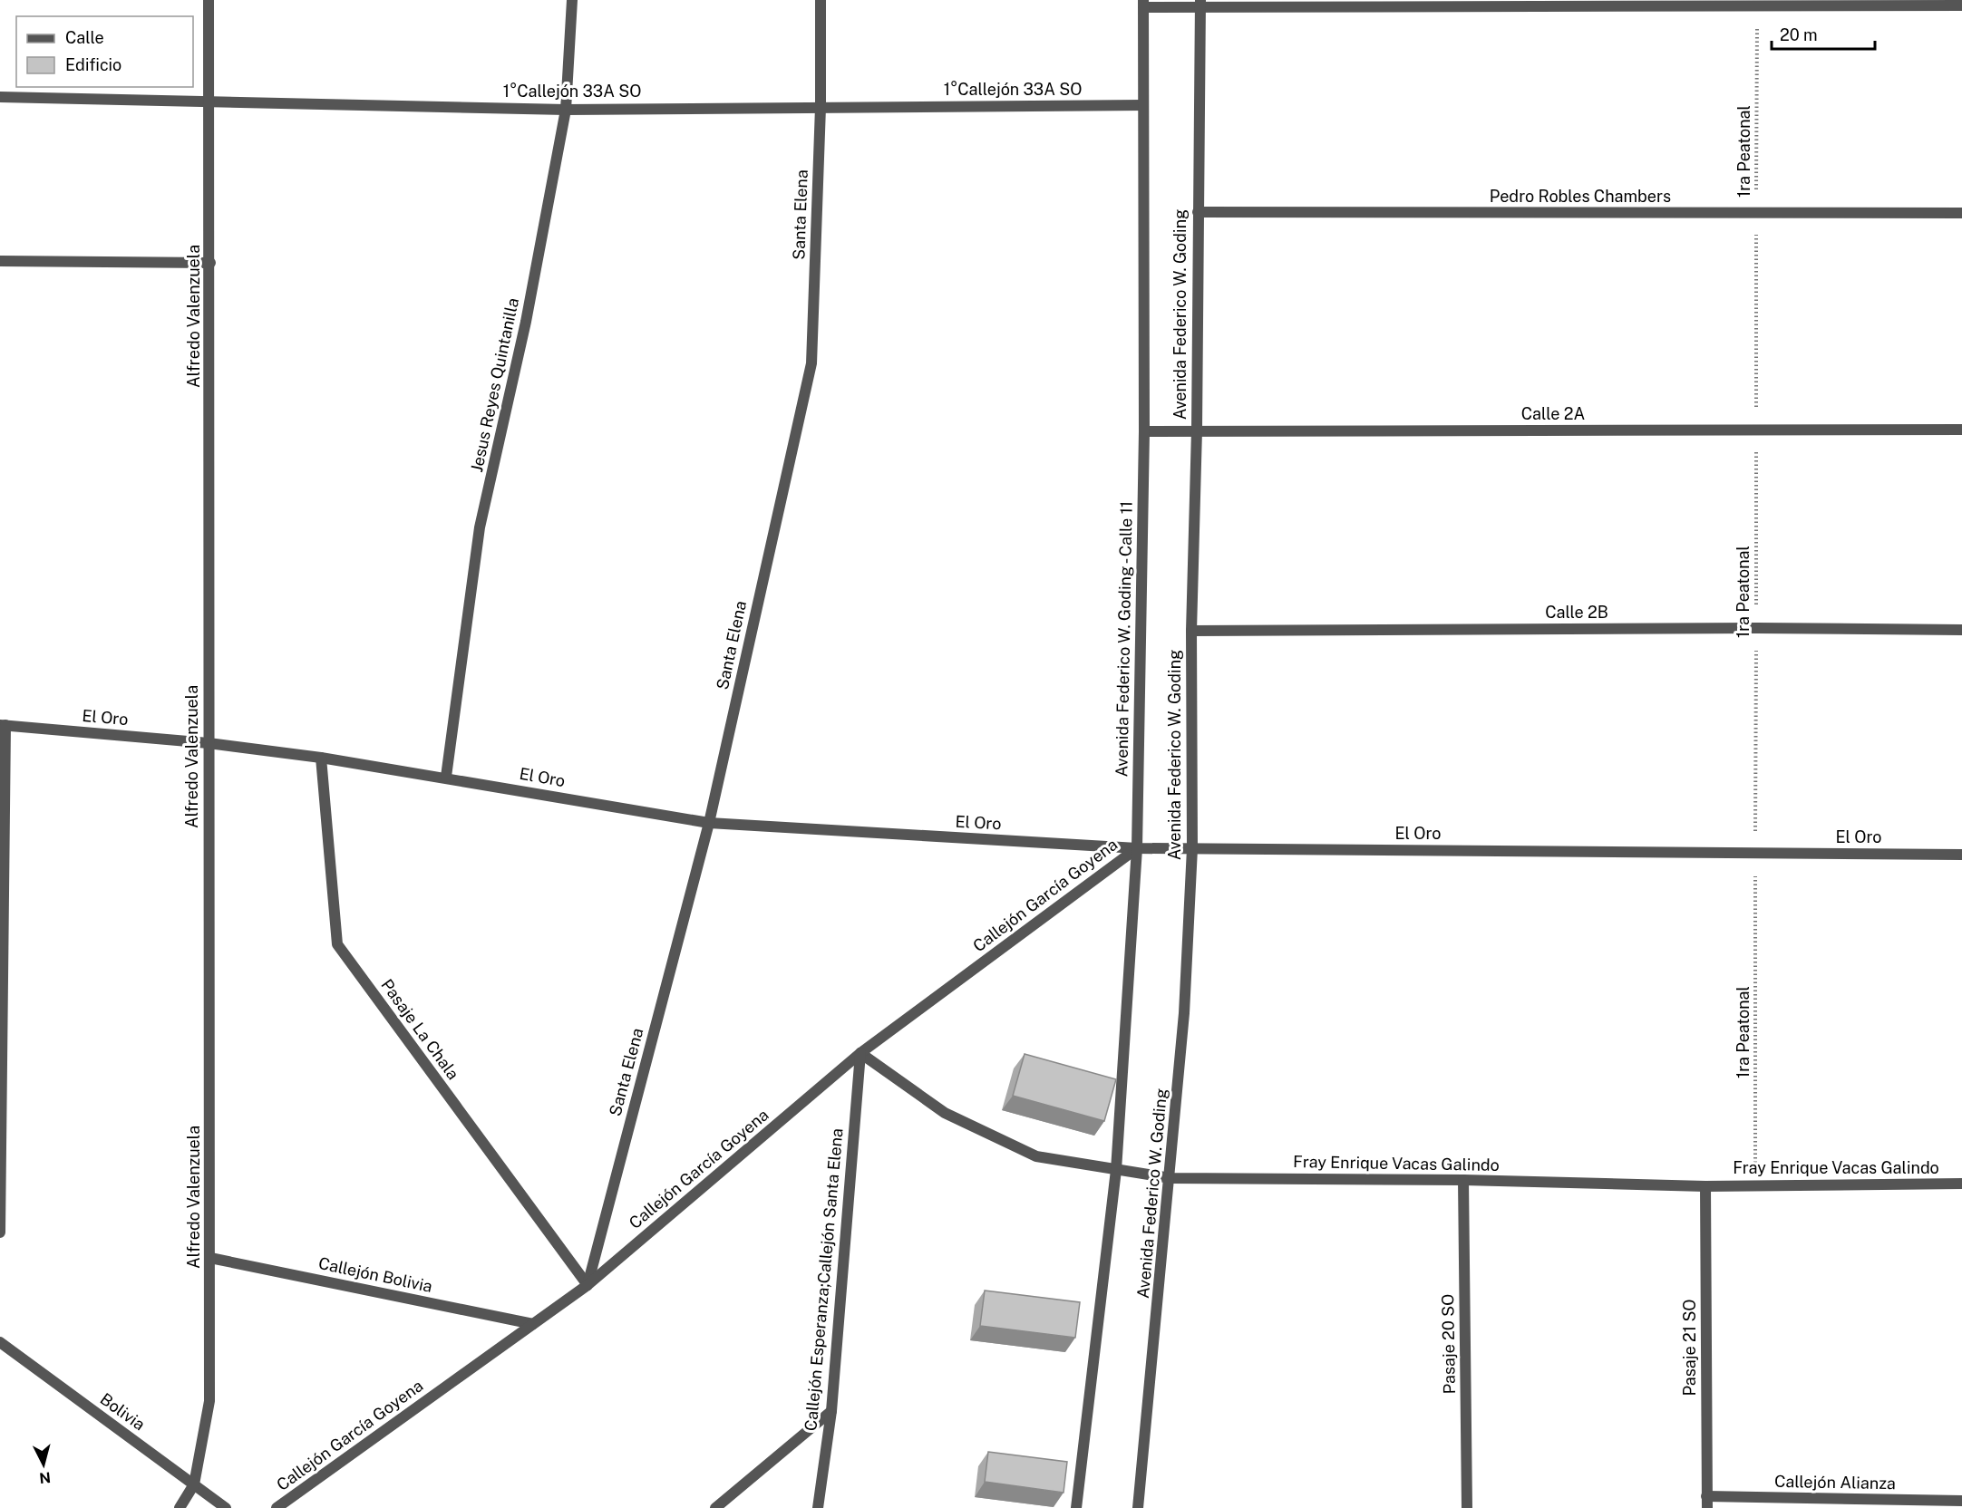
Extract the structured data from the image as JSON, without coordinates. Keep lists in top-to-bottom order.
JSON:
{
  "streets": {
    "street": [
      "1°Callejón 33A SO",
      "Pedro Robles Chambers",
      "Santa Elena",
      "Avenida Federico W. Goding",
      "Alfredo Valenzuela",
      "Jesus Reyes Quintanilla",
      "Calle 2A",
      "Calle 2B",
      "Avenida Federico W. Goding - Calle 11",
      "El Oro",
      "Callejón García Goyena",
      "Pasaje La Chala",
      "Fray Enrique Vacas Galindo",
      "Callejón Bolivia",
      "Callejón Esperanza;Callejón Santa Elena",
      "Pasaje 20 SO",
      "Pasaje 21 SO",
      "Bolivia",
      "Callejón Alianza"
    ],
    "path": ["1ra Peatonal"]
  },
  "crossings": [
    ["1°Callejón 33A SO", "Santa Elena"],
    ["1°Callejón 33A SO", "Alfredo Valenzuela"],
    ["1°Callejón 33A SO", "Jesus Reyes Quintanilla"],
    ["1ra Peatonal", "Pedro Robles Chambers"],
    ["1ra Peatonal", "Calle 2A"],
    ["1ra Peatonal", "Calle 2B"],
    ["1ra Peatonal", "El Oro"],
    ["1ra Peatonal", "Fray Enrique Vacas Galindo"],
    ["Pedro Robles Chambers", "Avenida Federico W. Goding"],
    ["Santa Elena", "El Oro"],
    ["Santa Elena", "Callejón García Goyena"],
    ["Santa Elena", "Pasaje La Chala"],
    ["Avenida Federico W. Goding", "Calle 2A"],
    ["Avenida Federico W. Goding", "Calle 2B"],
    ["Avenida Federico W. Goding", "El Oro"],
    ["Avenida Federico W. Goding", "Fray Enrique Vacas Galindo"],
    ["Alfredo Valenzuela", "El Oro"],
    ["Alfredo Valenzuela", "Callejón Bolivia"],
    ["Alfredo Valenzuela", "Bolivia"],
    ["Jesus Reyes Quintanilla", "El Oro"],
    ["Calle 2A", "Avenida Federico W. Goding - Calle 11"],
    ["Avenida Federico W. Goding - Calle 11", "El Oro"],
    ["Avenida Federico W. Goding - Calle 11", "Callejón García Goyena"],
    ["El Oro", "Callejón García Goyena"],
    ["El Oro", "Pasaje La Chala"],
    ["Callejón García Goyena", "Pasaje La Chala"],
    ["Callejón García Goyena", "Fray Enrique Vacas Galindo"],
    ["Callejón García Goyena", "Callejón Bolivia"],
    ["Callejón García Goyena", "Callejón Esperanza;Callejón Santa Elena"],
    ["Fray Enrique Vacas Galindo", "Callejón Esperanza;Callejón Santa Elena"],
    ["Fray Enrique Vacas Galindo", "Pasaje 20 SO"],
    ["Fray Enrique Vacas Galindo", "Pasaje 21 SO"],
    ["Pasaje 21 SO", "Callejón Alianza"]
  ],
  "legend": ["Calle", "Edificio"],
  "scale_bar": "20 m",
  "north": "bottom"
}
